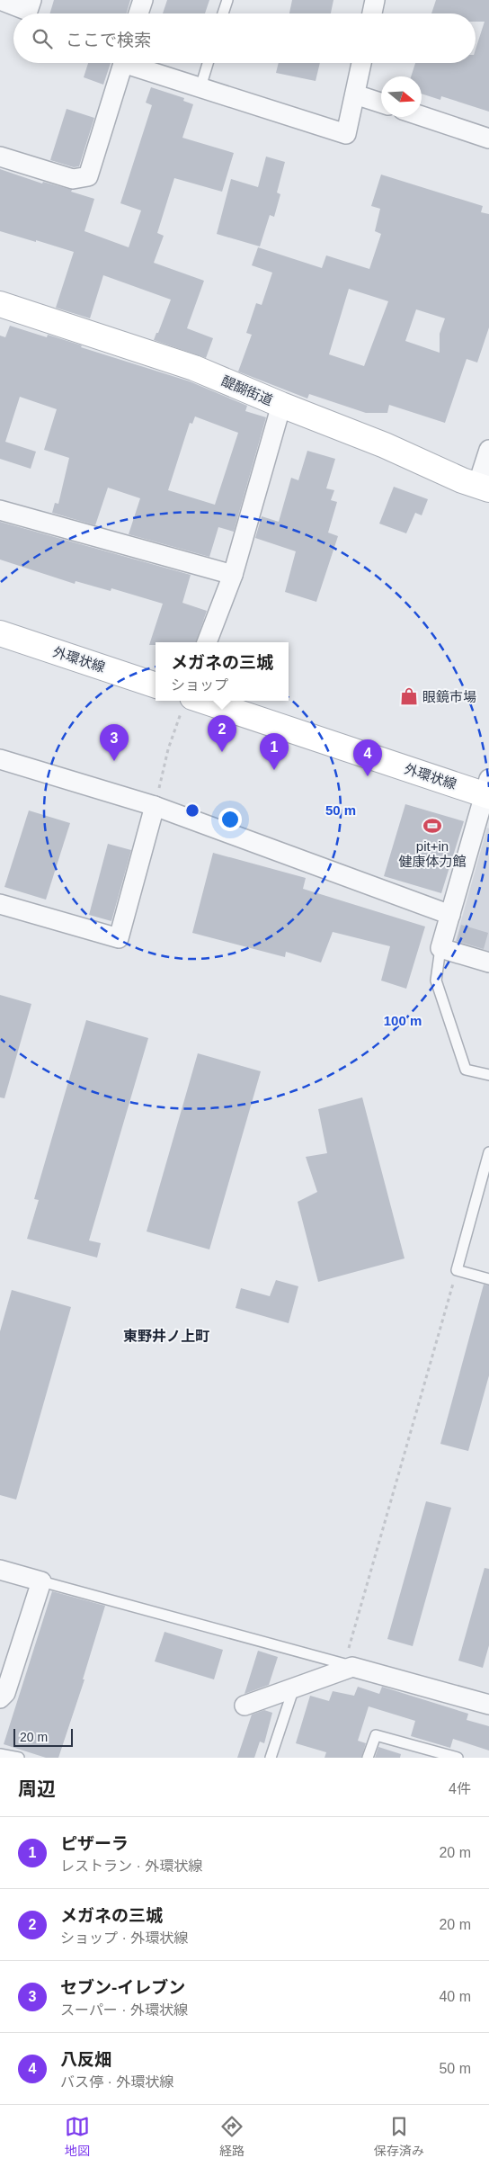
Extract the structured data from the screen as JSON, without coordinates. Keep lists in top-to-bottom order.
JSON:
{
  "streets": {
    "main road": ["醍醐街道", "外環状線"]
  },
  "districts": ["東野井ノ上町"],
  "places": {
    "shop": ["眼鏡市場"],
    "sports": ["pit+in 健康体力館"]
  },
  "scale_bar": "20 m",
  "north": "right",
  "page": {
    "search": "ここで検索",
    "popup": ["メガネの三城", "ショップ"],
    "pins": [
      "2",
      "3",
      "1",
      "4"
    ],
    "scale": "20 m",
    "heading": ["周辺", "4件"],
    "list": [
      {
        "mark": "1",
        "name": "ピザーラ",
        "note": "レストラン · 外環状線",
        "value": "20 m"
      },
      {
        "mark": "2",
        "name": "メガネの三城",
        "note": "ショップ · 外環状線",
        "value": "20 m"
      },
      {
        "mark": "3",
        "name": "セブン-イレブン",
        "note": "スーパー · 外環状線",
        "value": "40 m"
      },
      {
        "mark": "4",
        "name": "八反畑",
        "note": "バス停 · 外環状線",
        "value": "50 m"
      }
    ],
    "nav": ["地図", "経路", "保存済み"]
  },
  "rings": ["50 m", "100 m"]
}
